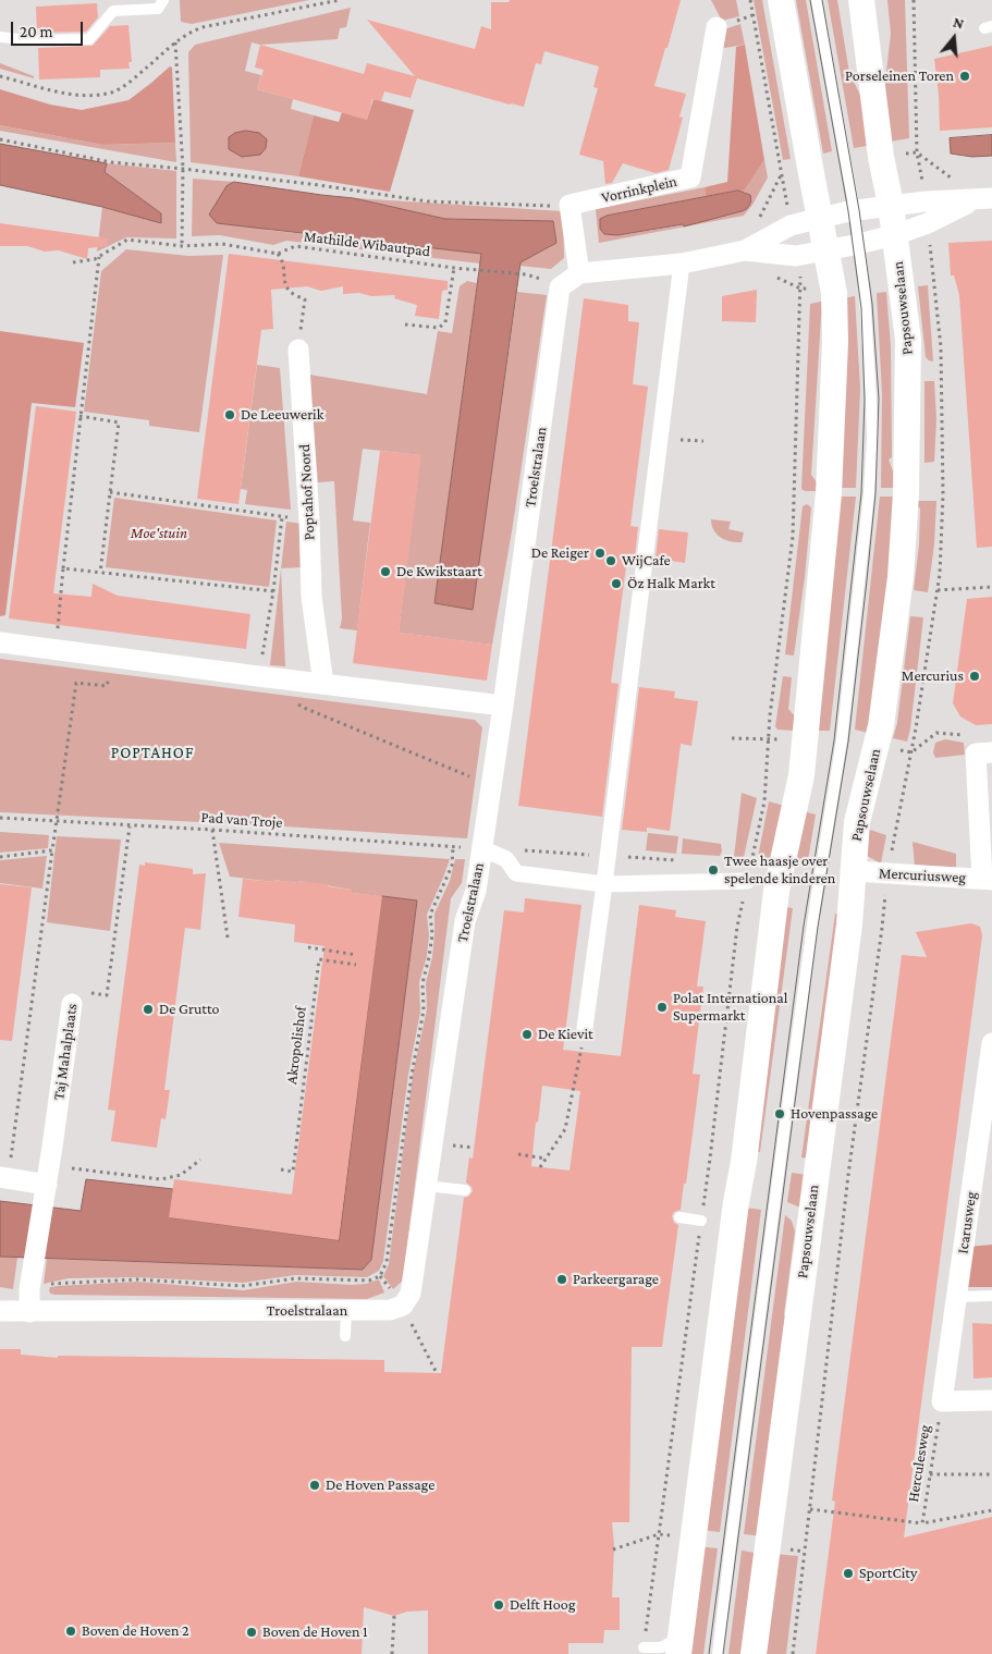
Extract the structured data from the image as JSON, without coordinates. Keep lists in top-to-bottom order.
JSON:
{
  "streets": {
    "street": [
      "Vorrinkplein",
      "Papsouwselaan",
      "Troelstralaan",
      "Poptahof Noord",
      "Mercuriusweg",
      "Taj Mahalplaats",
      "Icarusweg"
    ],
    "path": [
      "Mathilde Wibautpad",
      "Pad van Troje",
      "Akropolishof",
      "Herculesweg"
    ]
  },
  "crossings": [
    ["Papsouwselaan", "Mercuriusweg"],
    ["Troelstralaan", "Pad van Troje"],
    ["Troelstralaan", "Taj Mahalplaats"],
    ["Pad van Troje", "Taj Mahalplaats"],
    ["Icarusweg", "Herculesweg"]
  ],
  "districts": ["POPTAHOF"],
  "parks": ["Moe'stuin"],
  "places": [
    "Porseleinen Toren",
    "De Leeuwerik",
    "De Reiger",
    "WijCafe",
    "De Kwikstaart",
    "Öz Halk Markt",
    "Mercurius",
    "Twee haasje over spelende kinderen",
    "Polat International Supermarkt",
    "De Grutto",
    "De Kievit",
    "Hovenpassage",
    "Parkeergarage",
    "De Hoven Passage",
    "SportCity",
    "Delft Hoog",
    "Boven de Hoven 2",
    "Boven de Hoven 1"
  ],
  "scale_bar": "20 m",
  "north": "top"
}
